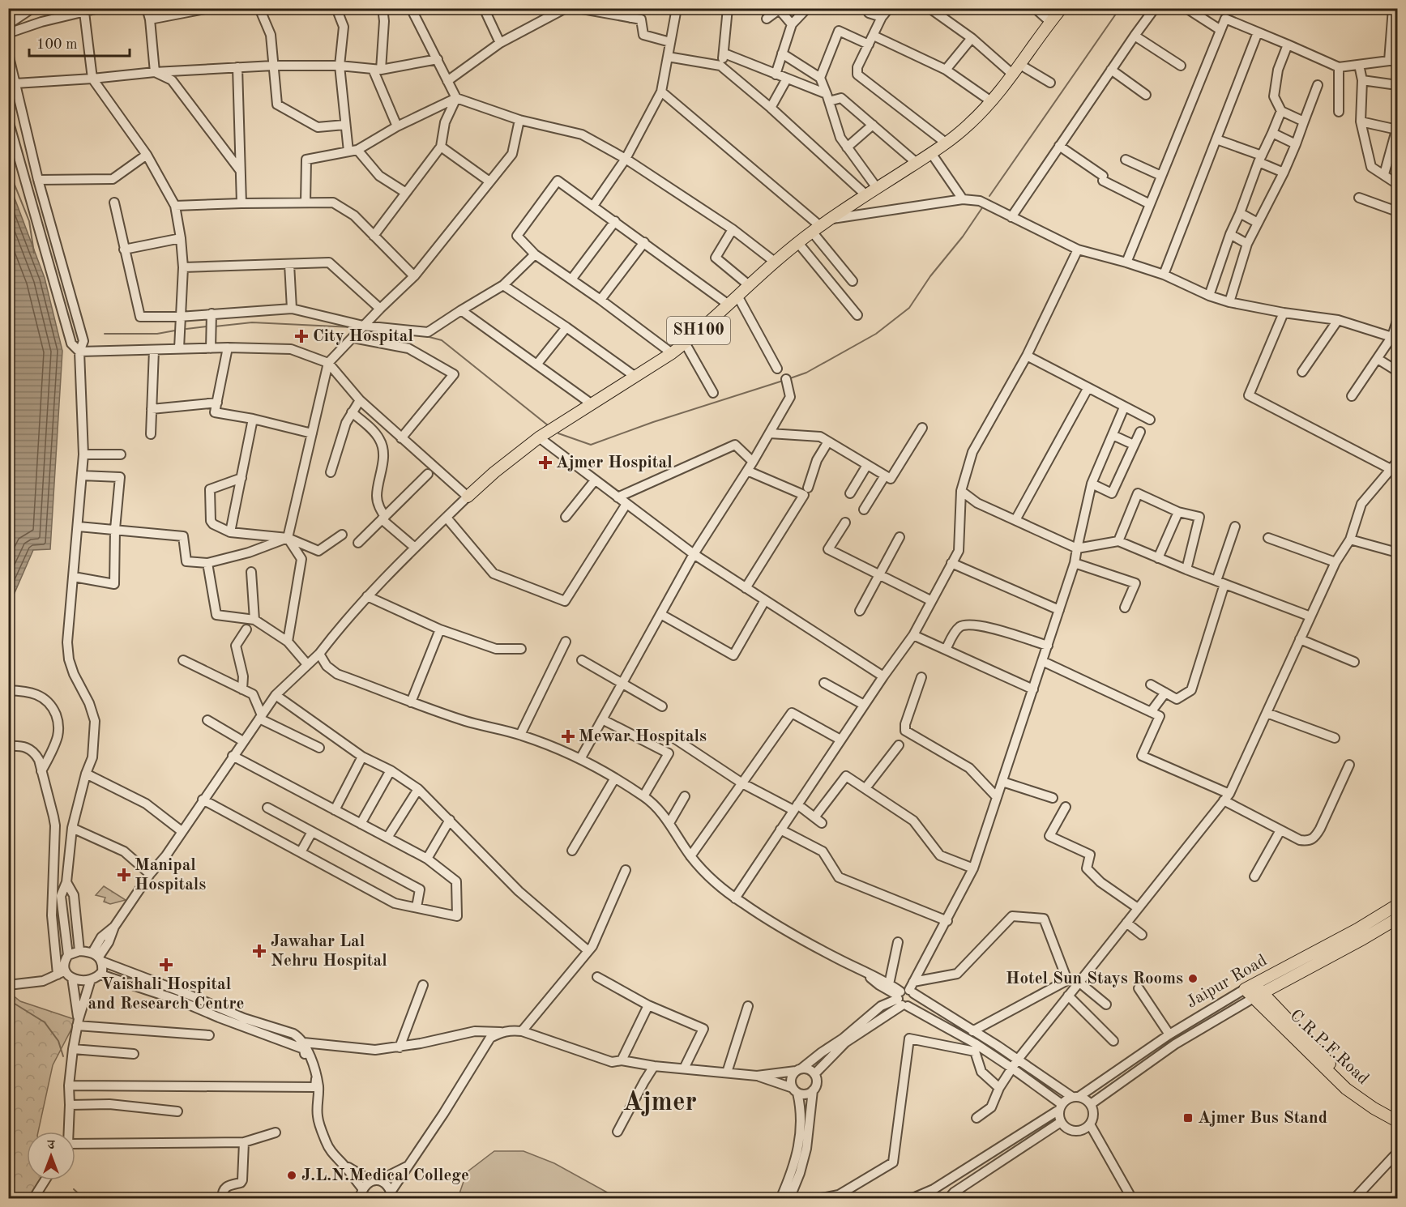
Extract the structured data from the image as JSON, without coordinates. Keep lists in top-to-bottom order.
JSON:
{
  "streets": {
    "main road": ["SH100", "Jaipur Road", "C.R.P.F.Road"]
  },
  "crossings": [
    ["Jaipur Road", "C.R.P.F.Road"]
  ],
  "districts": ["Ajmer"],
  "places": {
    "health": [
      "City Hospital",
      "Ajmer Hospital",
      "Mewar Hospitals",
      "Manipal Hospitals",
      "Jawahar Lal Nehru Hospital",
      "Vaishali Hospital and Research Centre"
    ],
    "other": ["Hotel Sun Stays Rooms", "J.L.N.Medical College"],
    "transit": ["Ajmer Bus Stand"]
  },
  "scale_bar": "100 m",
  "north": "top"
}
